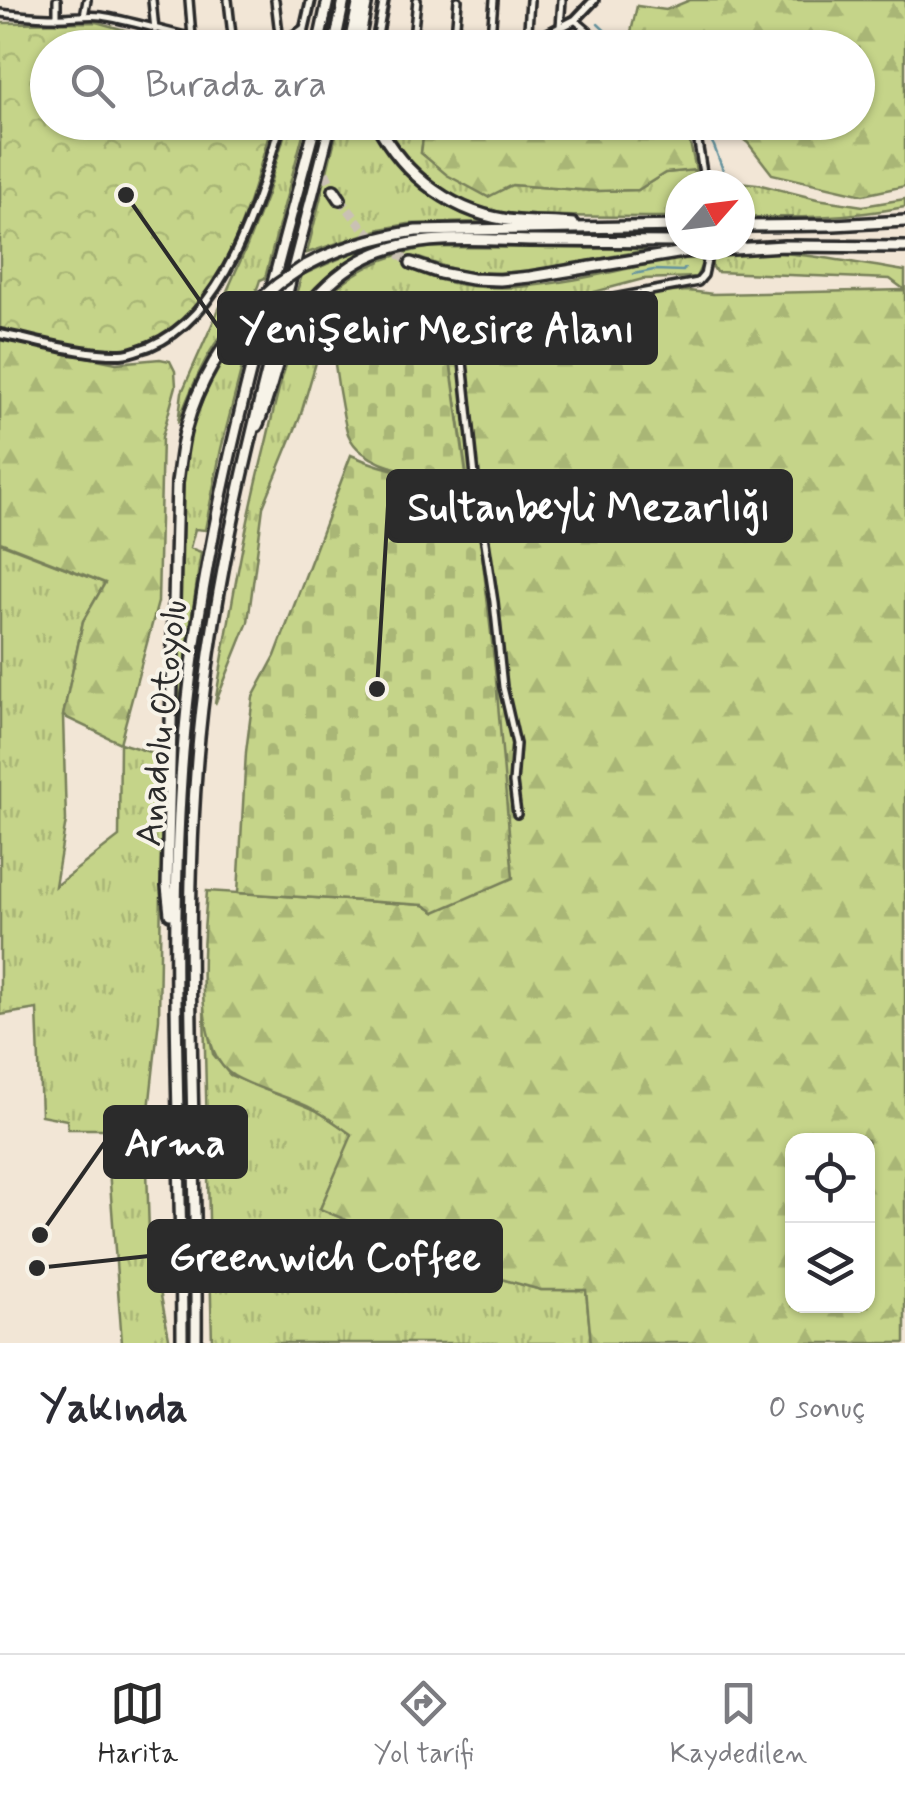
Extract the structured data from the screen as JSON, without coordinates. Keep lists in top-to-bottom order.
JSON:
{
  "streets": {
    "highway": ["Anadolu Otoyolu"]
  },
  "places": [
    "Yenişehir Mesire Alanı",
    "Sultanbeyli Mezarlığı",
    "Arma",
    "Greenwich Coffee"
  ],
  "north": "top right",
  "page": {
    "search": "Burada ara",
    "heading": ["Yakında", "0 sonuç"],
    "nav": ["Harita", "Yol tarifi", "Kaydedilen"]
  }
}
